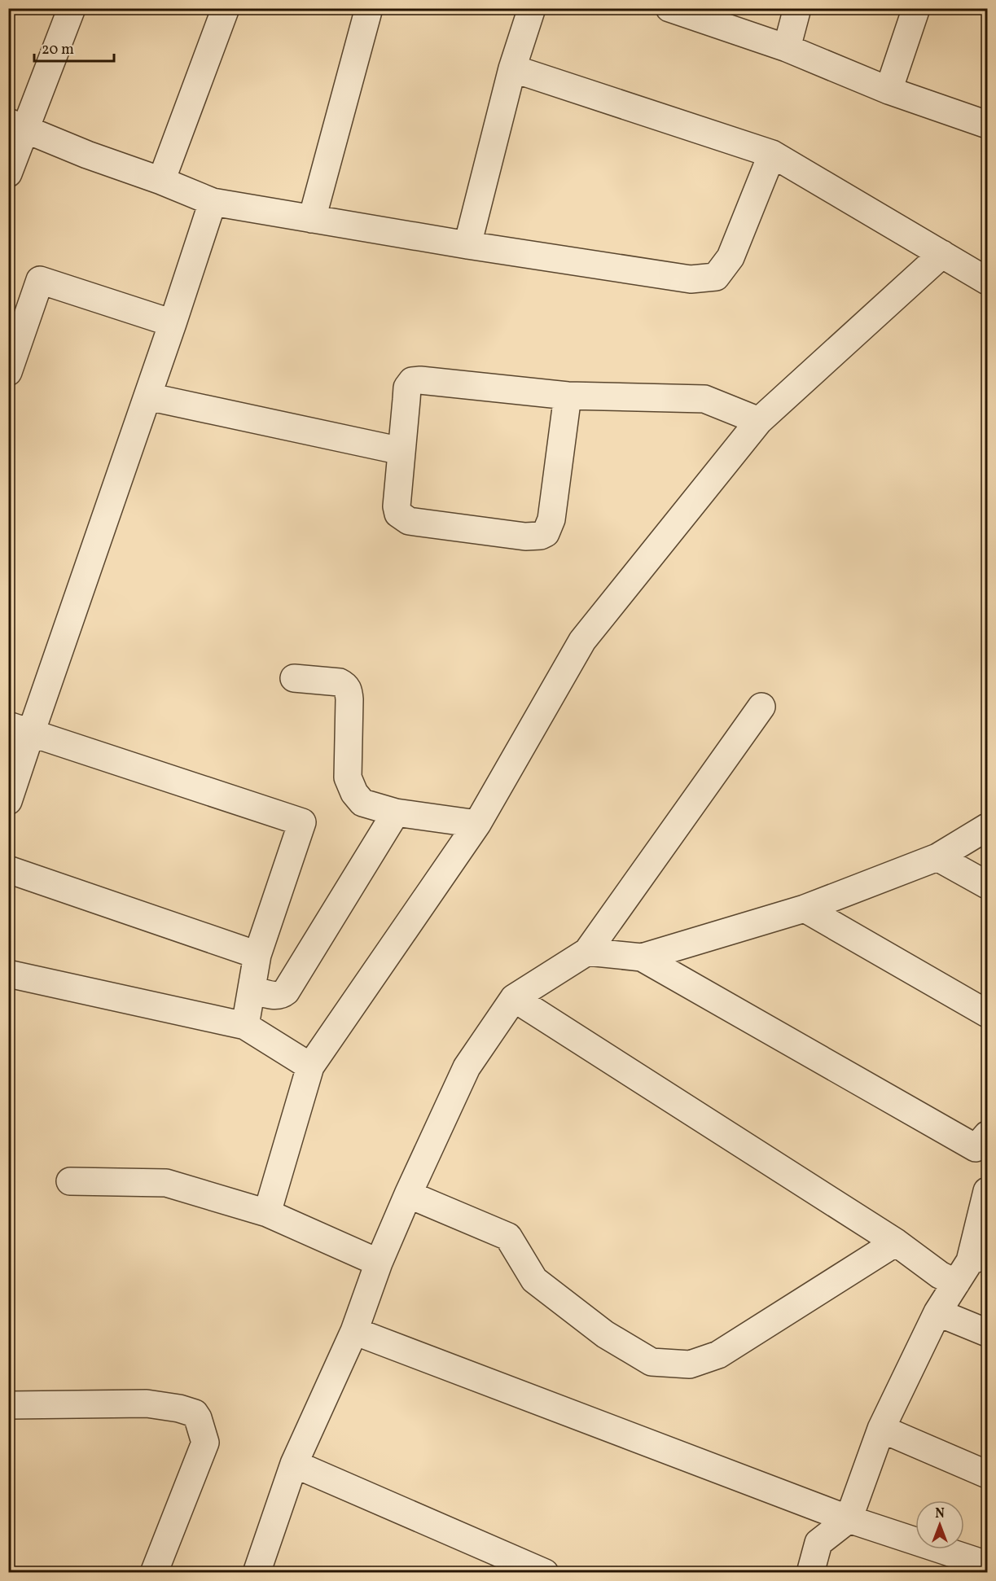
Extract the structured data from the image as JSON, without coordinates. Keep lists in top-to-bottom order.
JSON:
{
  "scale_bar": "20 m",
  "north": "top"
}
